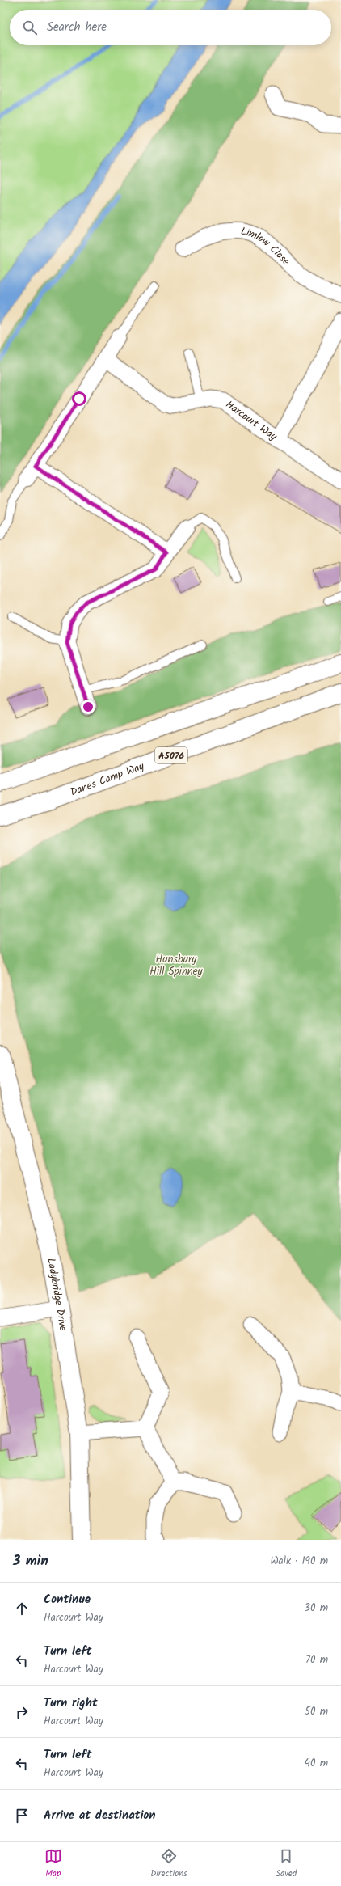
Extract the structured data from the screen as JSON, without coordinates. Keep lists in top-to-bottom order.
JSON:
{
  "streets": {
    "main road": ["A5076", "Danes Camp Way", "Ladybridge Drive"],
    "street": ["Limlow Close", "Harcourt Way"]
  },
  "parks": ["Hunsbury Hill Spinney"],
  "page": {
    "search": "Search here",
    "heading": ["3 min", "Walk · 190 m"],
    "list": [
      ["Continue", "Harcourt Way", "30 m"],
      ["Turn left", "Harcourt Way", "70 m"],
      ["Turn right", "Harcourt Way", "50 m"],
      ["Turn left", "Harcourt Way", "40 m"],
      "Arrive at destination"
    ],
    "nav": ["Map", "Directions", "Saved"]
  }
}
